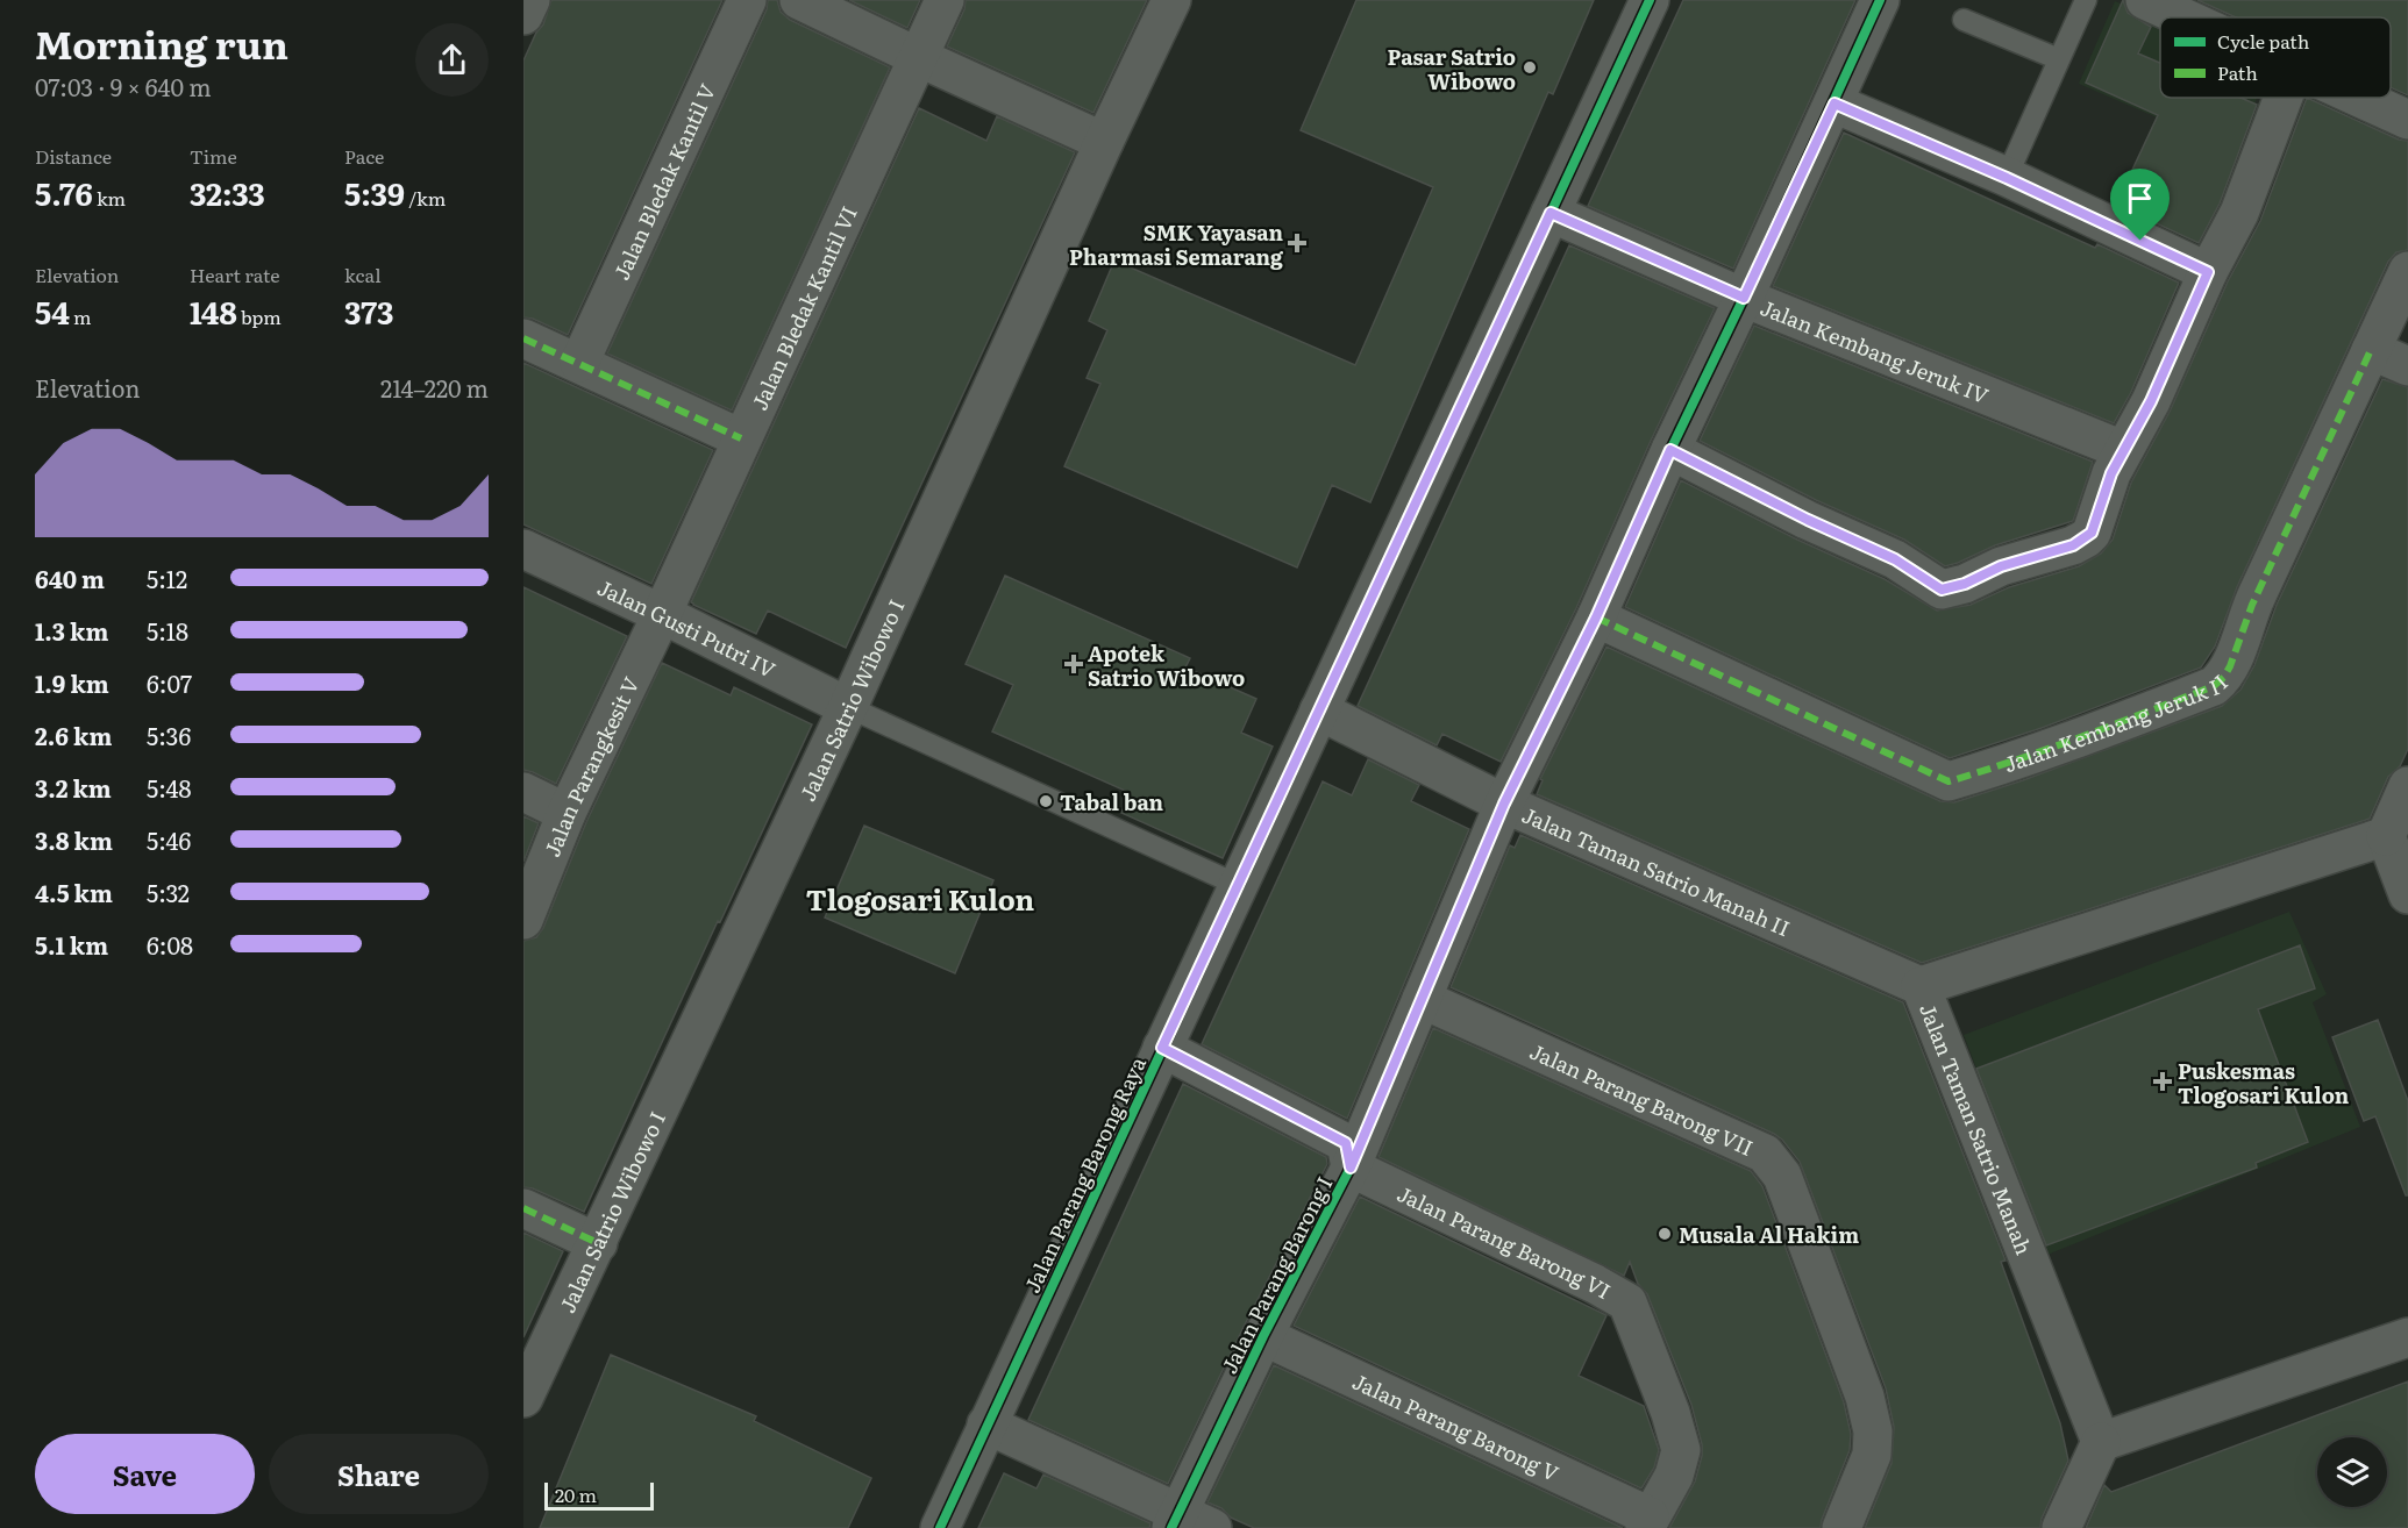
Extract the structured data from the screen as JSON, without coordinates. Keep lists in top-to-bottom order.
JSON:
{
  "streets": {
    "street": [
      "Jalan Bledak Kantil V",
      "Jalan Bledak Kantil VI",
      "Jalan Kembang Jeruk IV",
      "Jalan Gusti Putri IV",
      "Jalan Satrio Wibowo I",
      "Jalan Kembang Jeruk II",
      "Jalan Parangkesit V",
      "Jalan Taman Satrio Manah II",
      "Jalan Parang Barong VII",
      "Jalan Taman Satrio Manah",
      "Jalan Parang Barong Raya",
      "Jalan Parang Barong VI",
      "Jalan Parang Barong I",
      "Jalan Parang Barong V"
    ]
  },
  "crossings": [
    ["Jalan Bledak Kantil VI", "Jalan Gusti Putri IV"],
    ["Jalan Bledak Kantil VI", "Jalan Parangkesit V"],
    ["Jalan Kembang Jeruk IV", "Jalan Parang Barong Raya"],
    ["Jalan Kembang Jeruk IV", "Jalan Parang Barong I"],
    ["Jalan Gusti Putri IV", "Jalan Satrio Wibowo I"],
    ["Jalan Gusti Putri IV", "Jalan Parangkesit V"],
    ["Jalan Kembang Jeruk II", "Jalan Parang Barong I"],
    ["Jalan Taman Satrio Manah II", "Jalan Taman Satrio Manah"],
    ["Jalan Taman Satrio Manah II", "Jalan Parang Barong Raya"],
    ["Jalan Taman Satrio Manah II", "Jalan Parang Barong I"],
    ["Jalan Parang Barong VII", "Jalan Parang Barong I"],
    ["Jalan Parang Barong VI", "Jalan Parang Barong I"],
    ["Jalan Parang Barong VI", "Jalan Parang Barong V"],
    ["Jalan Parang Barong I", "Jalan Parang Barong V"]
  ],
  "districts": ["Tlogosari Kulon"],
  "places": {
    "other": ["Pasar Satrio Wibowo", "Tabal ban", "Musala Al Hakim"],
    "health": ["SMK Yayasan Pharmasi Semarang", "Apotek Satrio Wibowo", "Puskesmas Tlogosari Kulon"]
  },
  "legend": ["Cycle path", "Path"],
  "scale_bar": "20 m",
  "page": {
    "heading": ["Morning run", "07:03 · 9 × 640 m"],
    "stats": [
      ["Distance", "5.76 km"],
      ["Time", "32:33"],
      ["Pace", "5:39 /km"],
      ["Elevation", "54 m"],
      ["Heart rate", "148 bpm"],
      ["kcal", "373"]
    ],
    "chart": ["Elevation", "214–220 m"],
    "list": [
      {
        "name": "640 m",
        "note": "5:12"
      },
      {
        "name": "1.3 km",
        "note": "5:18"
      },
      {
        "name": "1.9 km",
        "note": "6:07"
      },
      {
        "name": "2.6 km",
        "note": "5:36"
      },
      {
        "name": "3.2 km",
        "note": "5:48"
      },
      {
        "name": "3.8 km",
        "note": "5:46"
      },
      {
        "name": "4.5 km",
        "note": "5:32"
      },
      {
        "name": "5.1 km",
        "note": "6:08"
      }
    ],
    "buttons": ["Save", "Share"],
    "scale": "20 m"
  }
}
